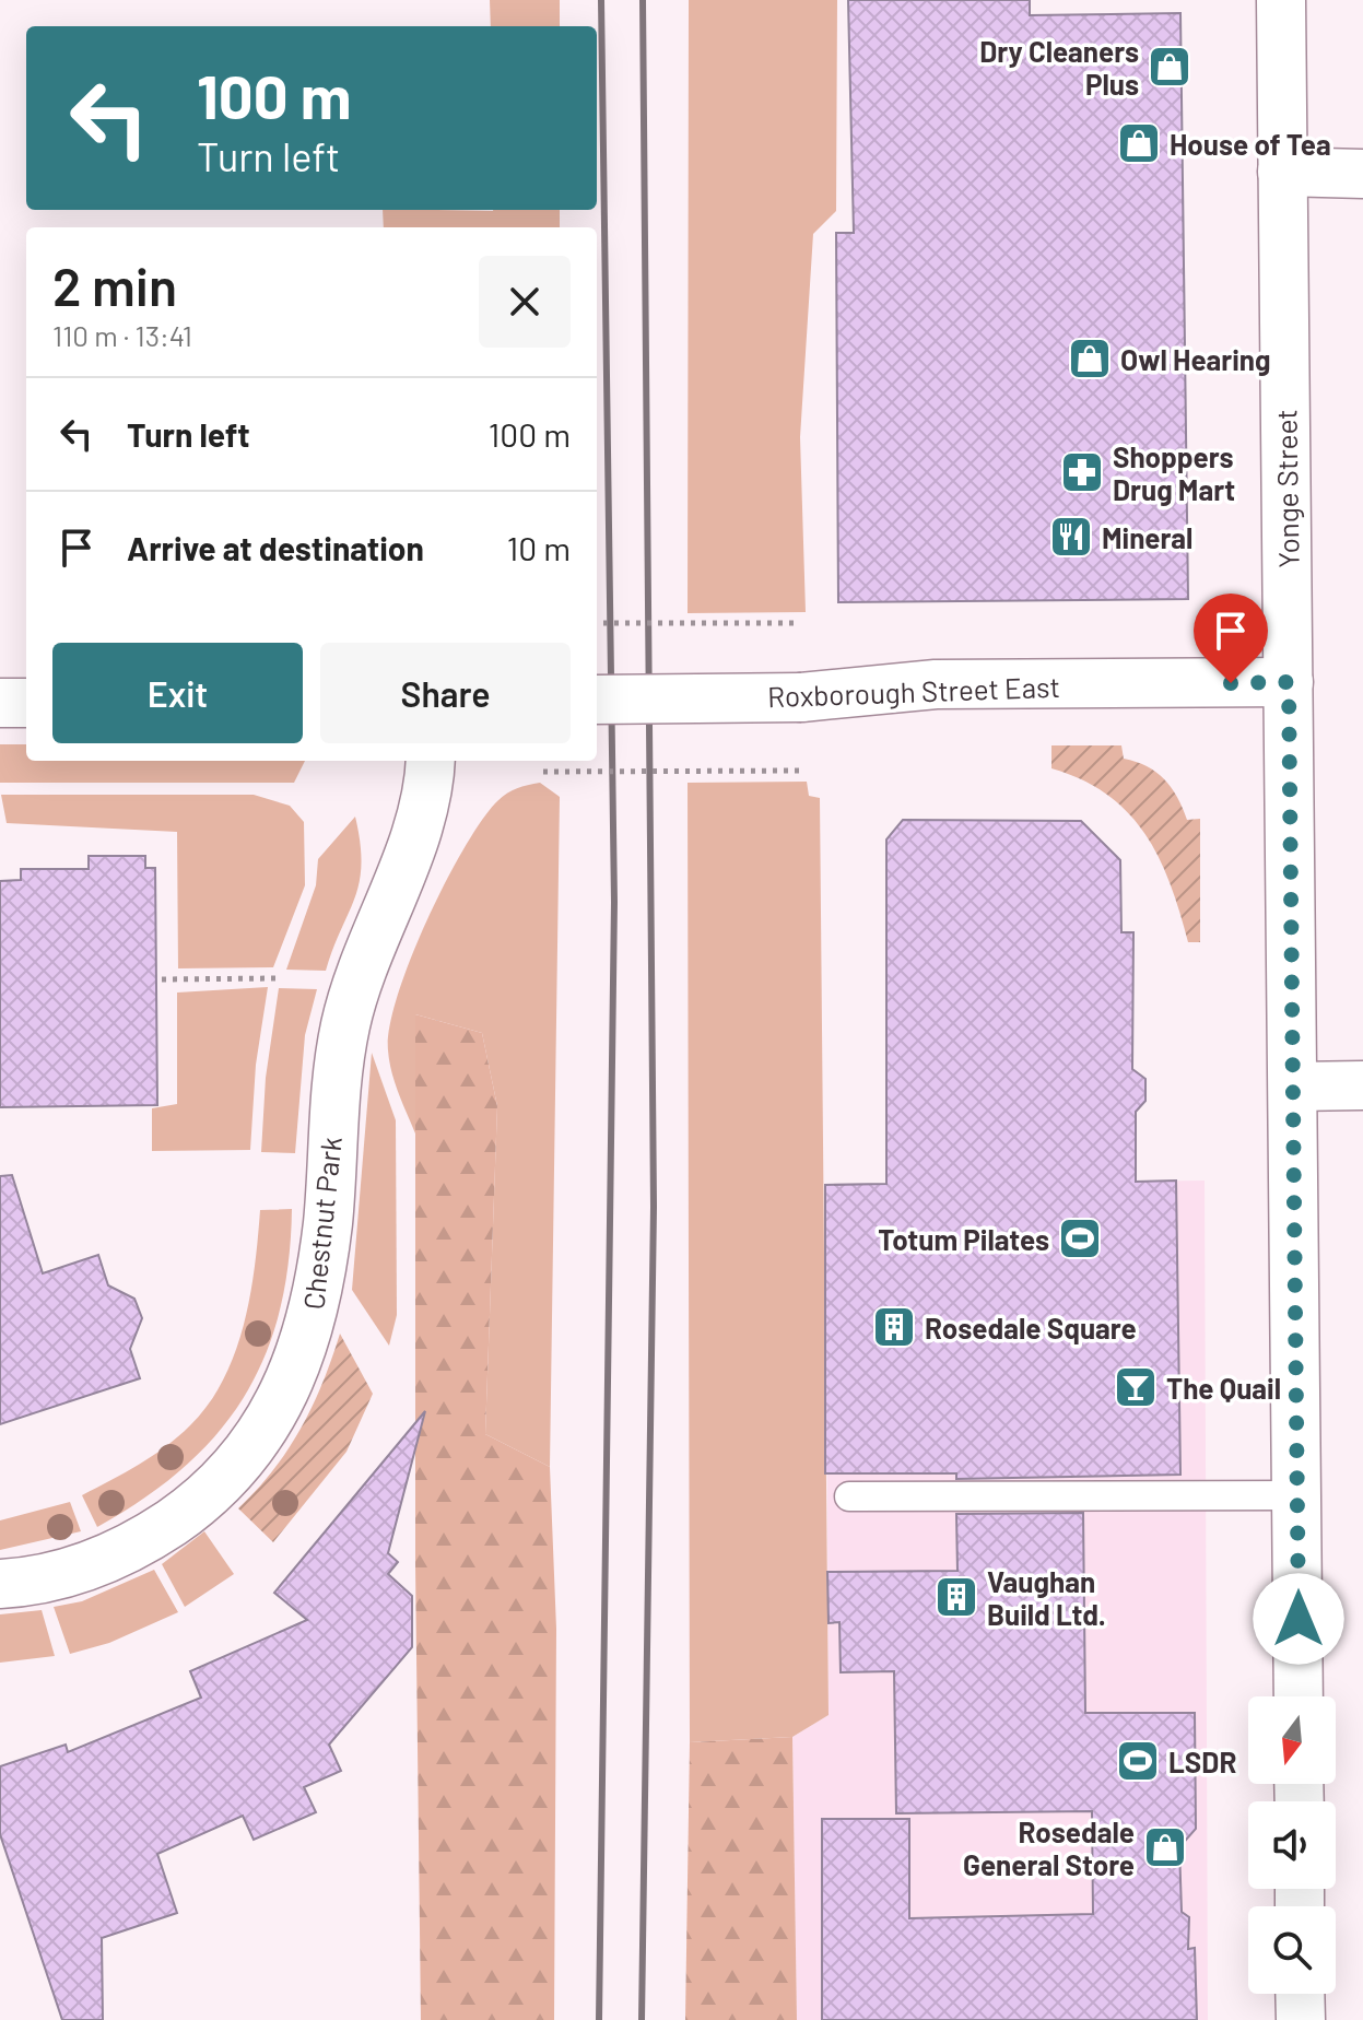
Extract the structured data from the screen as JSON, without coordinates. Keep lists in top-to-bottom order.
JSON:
{
  "streets": {
    "street": ["Yonge Street", "Roxborough Street East", "Chestnut Park"]
  },
  "crossings": [
    ["Yonge Street", "Roxborough Street East"]
  ],
  "places": {
    "shop": [
      "Dry Cleaners Plus",
      "House of Tea",
      "Owl Hearing",
      "Rosedale General Store"
    ],
    "pharmacy": ["Shoppers Drug Mart"],
    "restaurant": ["Mineral"],
    "sports": ["Totum Pilates", "LSDR"],
    "building": ["Rosedale Square", "Vaughan Build Ltd."],
    "bar": ["The Quail"]
  },
  "north": "bottom",
  "page": {
    "turn": ["100 m", "Turn left"],
    "heading": ["2 min", "110 m · 13:41"],
    "list": [
      {
        "name": "Turn left",
        "value": "100 m"
      },
      {
        "name": "Arrive at destination",
        "value": "10 m"
      }
    ],
    "buttons": ["Exit", "Share"]
  }
}
